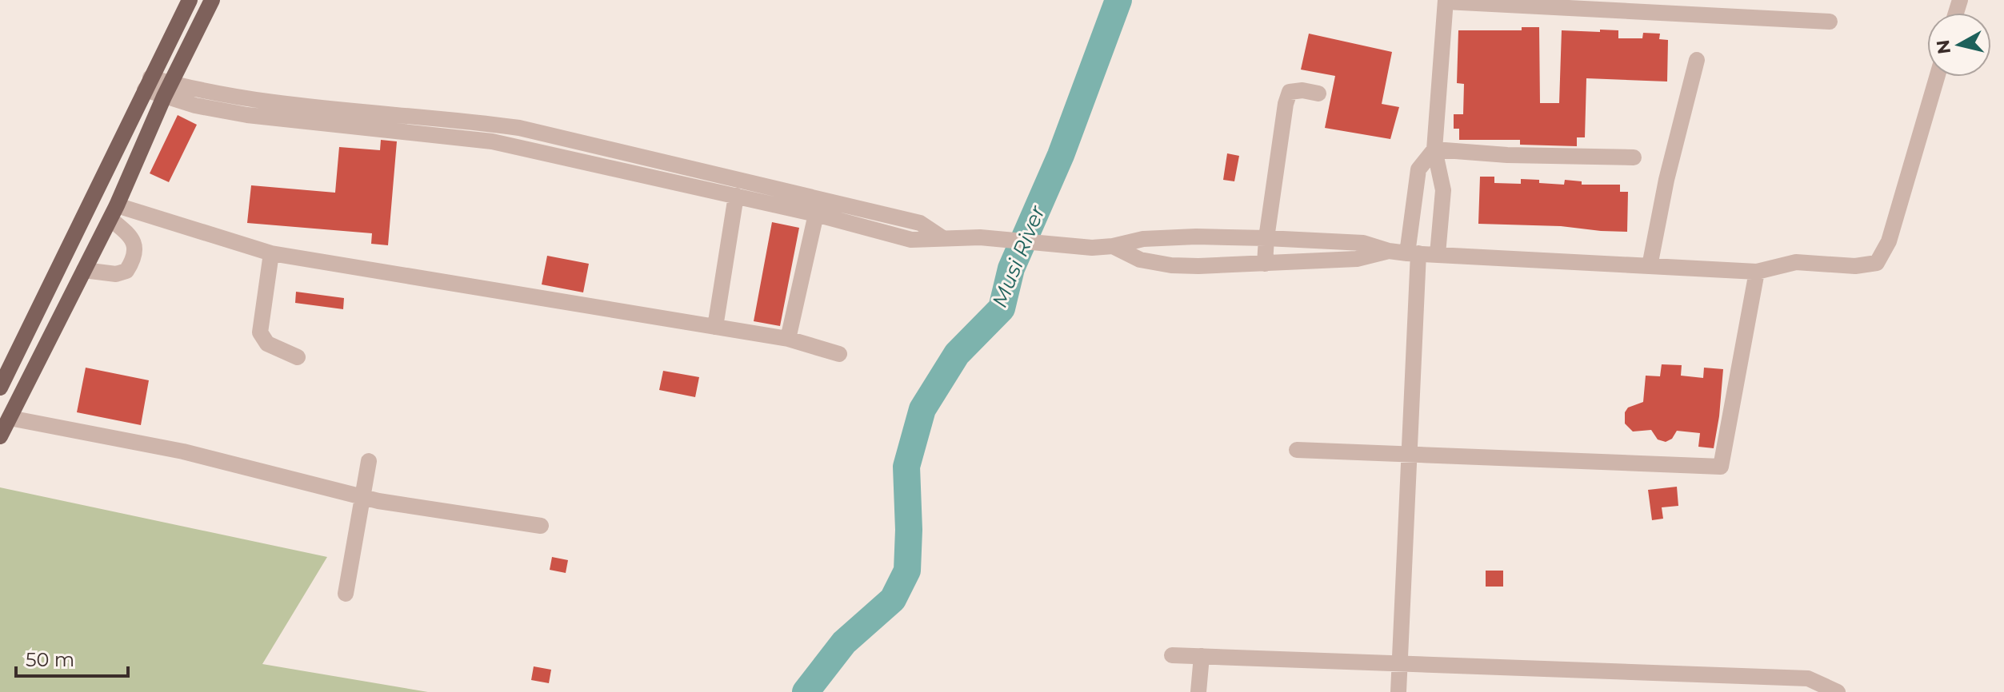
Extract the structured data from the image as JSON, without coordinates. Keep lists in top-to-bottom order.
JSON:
{
  "water": ["Musi River"],
  "scale_bar": "50 m",
  "north": "left"
}
